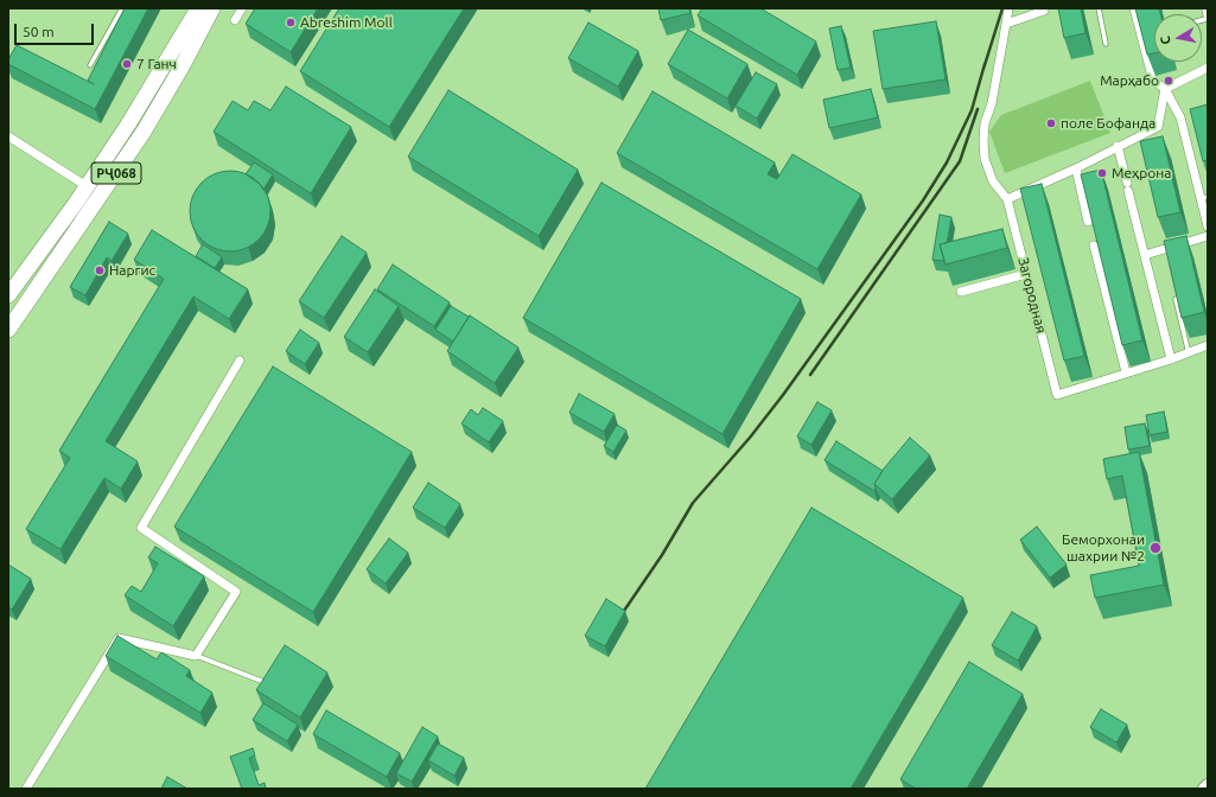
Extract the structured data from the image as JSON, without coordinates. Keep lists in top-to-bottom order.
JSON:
{
  "streets": {
    "highway": ["РҶ068"],
    "street": ["Загородная"]
  },
  "places": [
    "Abreshim Moll",
    "7 Ганч",
    "Марҳабо",
    "поле Бофанда",
    "Меҳрона",
    "Наргис",
    "Беморхонаи шахрии №2"
  ],
  "scale_bar": "50 m",
  "north": "left"
}
